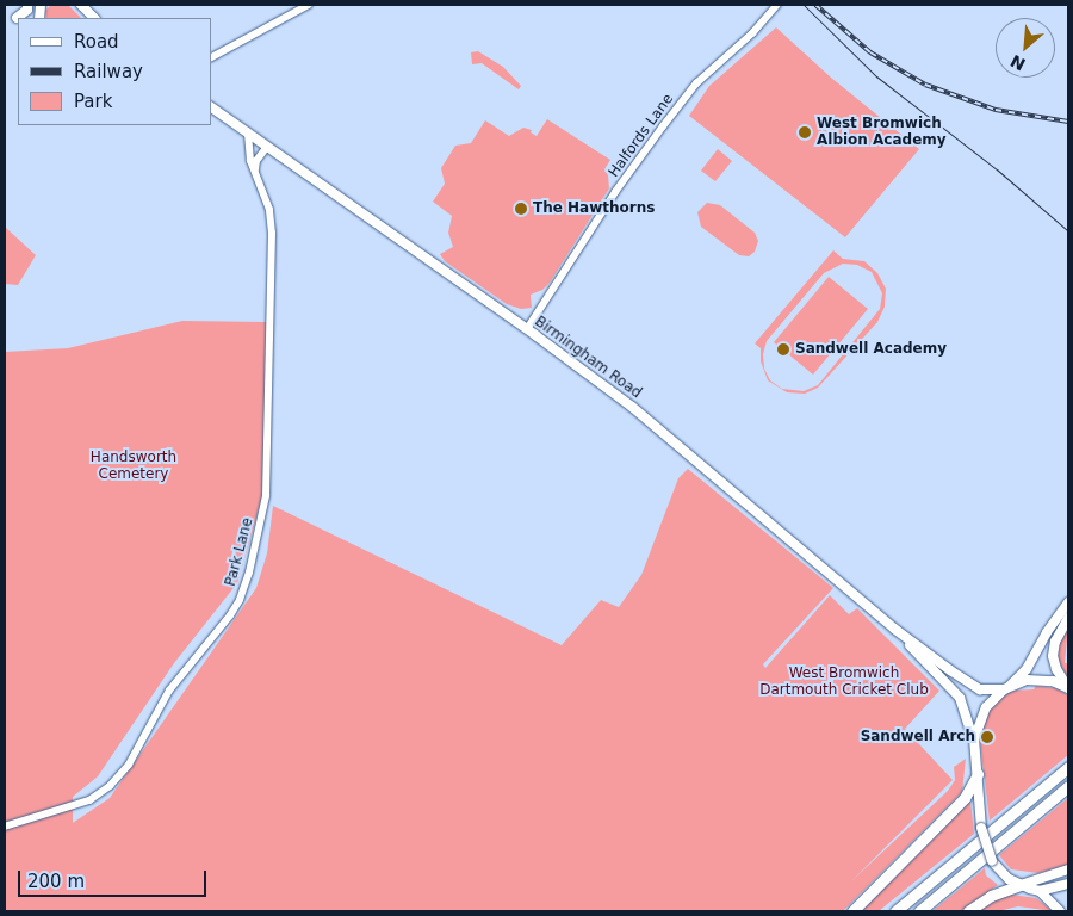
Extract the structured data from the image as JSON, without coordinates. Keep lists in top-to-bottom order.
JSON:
{
  "streets": {
    "main road": ["Birmingham Road"],
    "street": ["Halfords Lane", "Park Lane"]
  },
  "crossings": [
    ["Halfords Lane", "Birmingham Road"],
    ["Birmingham Road", "Park Lane"]
  ],
  "parks": ["Handsworth Cemetery", "West Bromwich Dartmouth Cricket Club"],
  "places": [
    "West Bromwich Albion Academy",
    "The Hawthorns",
    "Sandwell Academy",
    "Sandwell Arch"
  ],
  "legend": ["Road", "Railway", "Park"],
  "scale_bar": "200 m",
  "north": "bottom left"
}
